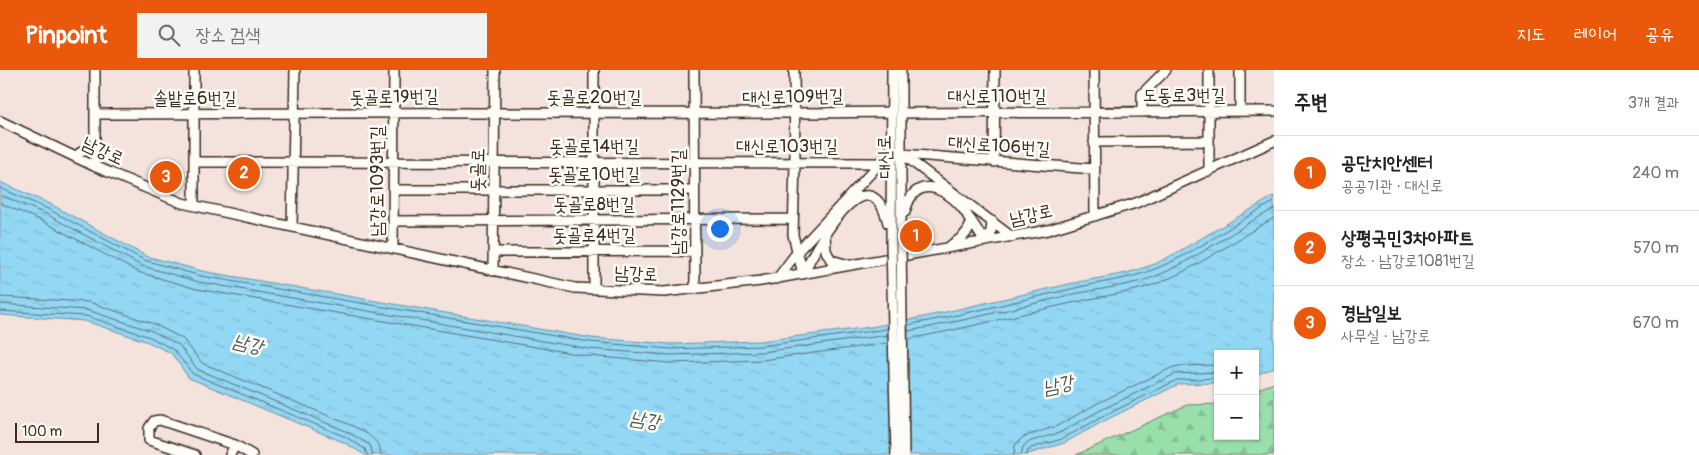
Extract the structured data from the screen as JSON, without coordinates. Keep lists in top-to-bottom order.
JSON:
{
  "streets": {
    "street": [
      "도동로3번길",
      "대신로110번길",
      "돗골로19번길",
      "돗골로20번길",
      "대신로109번길",
      "솔밭로6번길",
      "돗골로14번길",
      "대신로103번길",
      "대신로106번길",
      "남강로",
      "대신로",
      "돗골로",
      "돗골로10번길",
      "남강로1093번길",
      "남강로1129번길",
      "돗골로8번길",
      "돗골로4번길"
    ]
  },
  "crossings": [
    ["도동로3번길", "대신로110번길"],
    ["대신로110번길", "대신로109번길"],
    ["대신로110번길", "대신로"],
    ["돗골로19번길", "돗골로20번길"],
    ["돗골로19번길", "솔밭로6번길"],
    ["돗골로19번길", "돗골로"],
    ["돗골로19번길", "남강로1093번길"],
    ["돗골로20번길", "대신로109번길"],
    ["돗골로20번길", "돗골로"],
    ["돗골로20번길", "남강로1129번길"],
    ["대신로109번길", "대신로"],
    ["대신로109번길", "남강로1129번길"],
    ["돗골로14번길", "대신로103번길"],
    ["돗골로14번길", "돗골로"],
    ["돗골로14번길", "남강로1093번길"],
    ["돗골로14번길", "남강로1129번길"],
    ["대신로103번길", "남강로1129번길"],
    ["대신로106번길", "대신로"],
    ["남강로", "돗골로"],
    ["남강로", "남강로1093번길"],
    ["남강로", "남강로1129번길"],
    ["돗골로", "돗골로10번길"],
    ["돗골로", "돗골로8번길"],
    ["돗골로", "돗골로4번길"],
    ["돗골로10번길", "남강로1093번길"],
    ["돗골로10번길", "남강로1129번길"],
    ["남강로1093번길", "돗골로8번길"],
    ["남강로1129번길", "돗골로8번길"],
    ["남강로1129번길", "돗골로4번길"]
  ],
  "water": ["남강"],
  "scale_bar": "100 m",
  "page": {
    "header": "Pinpoint",
    "search": "장소 검색",
    "nav": ["지도", "레이어", "공유"],
    "heading": ["주변", "3개 결과"],
    "list": [
      {
        "mark": "1",
        "name": "공단치안센터",
        "note": "공공기관 · 대신로",
        "value": "240 m"
      },
      {
        "mark": "2",
        "name": "상평국민3차아파트",
        "note": "장소 · 남강로1081번길",
        "value": "570 m"
      },
      {
        "mark": "3",
        "name": "경남일보",
        "note": "사무실 · 남강로",
        "value": "670 m"
      }
    ],
    "pins": ["2", "3", "1"],
    "map_buttons": ["+", "−"],
    "scale": "100 m"
  }
}
